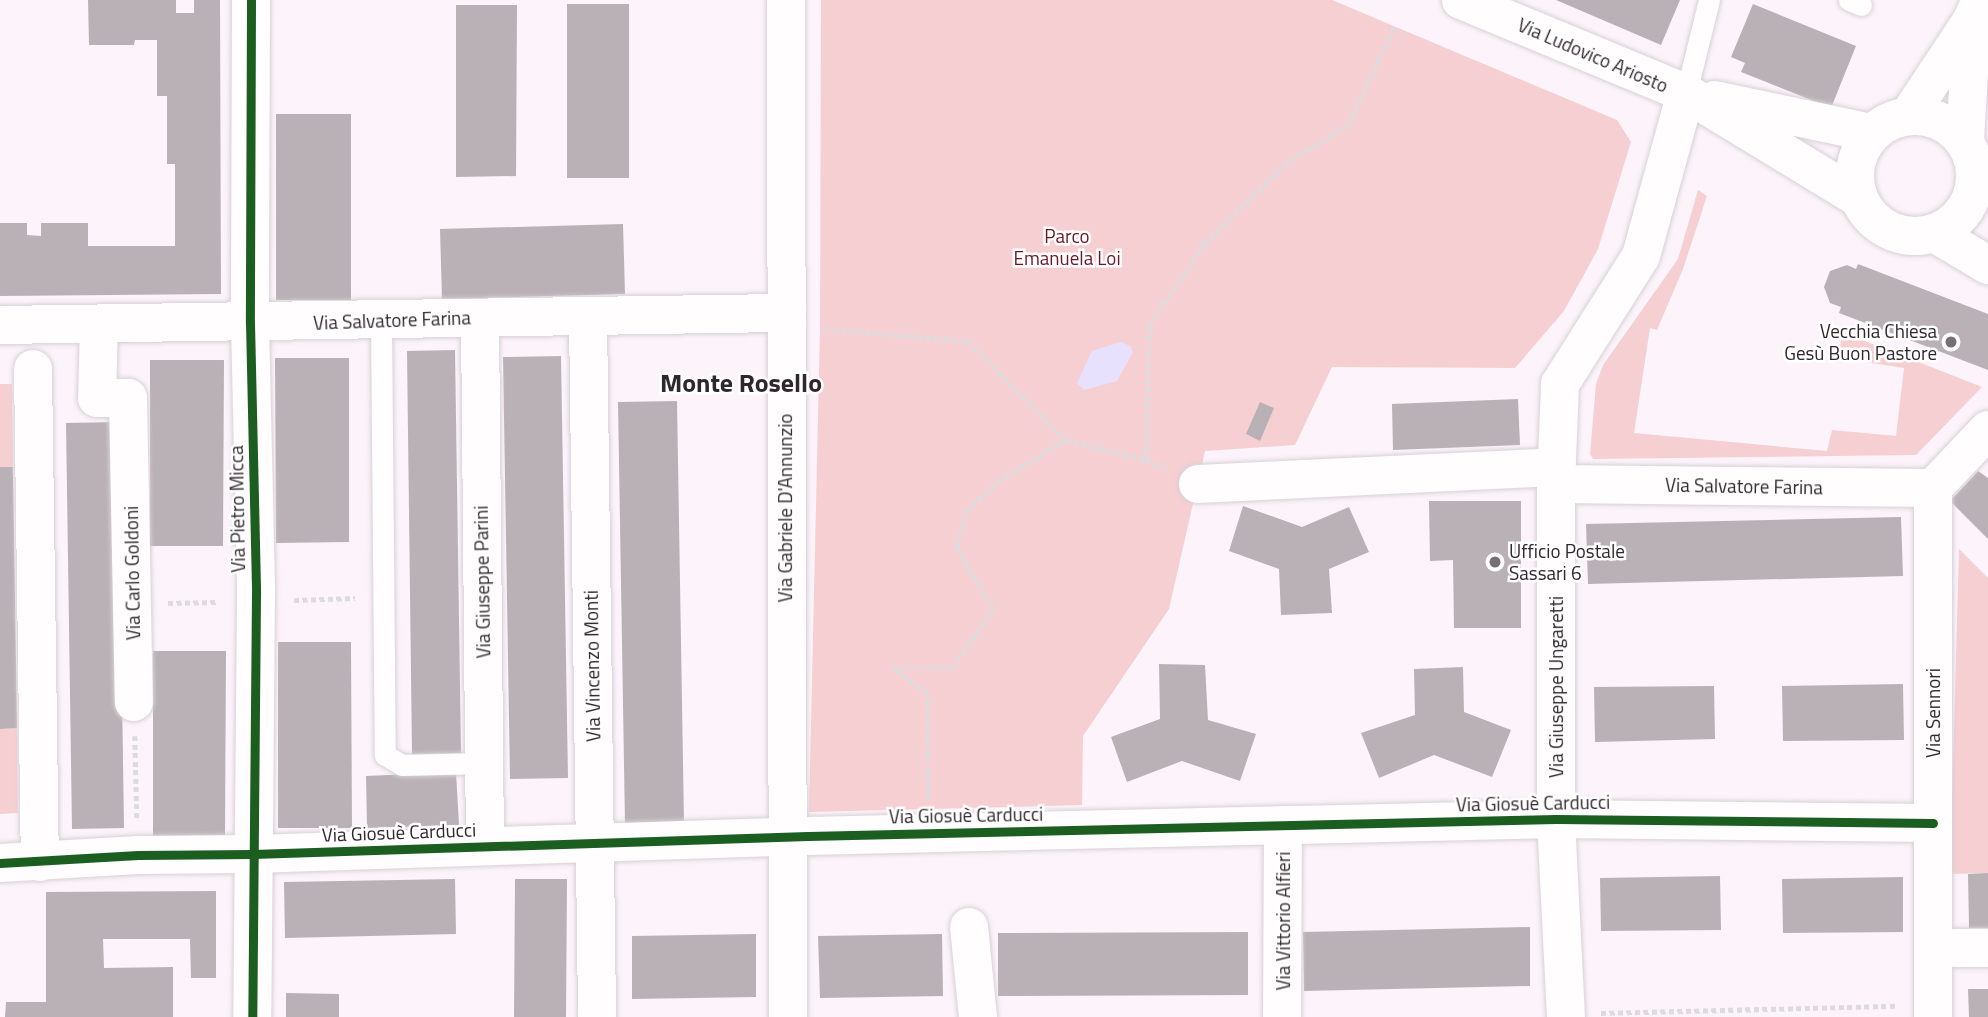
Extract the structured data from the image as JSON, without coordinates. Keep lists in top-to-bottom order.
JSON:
{
  "streets": {
    "street": [
      "Via Ludovico Ariosto",
      "Via Salvatore Farina",
      "Via Gabriele D'Annunzio",
      "Via Pietro Micca",
      "Via Carlo Goldoni",
      "Via Giuseppe Parini",
      "Via Vincenzo Monti",
      "Via Giuseppe Ungaretti",
      "Via Sennori",
      "Via Giosuè Carducci",
      "Via Vittorio Alfieri"
    ]
  },
  "crossings": [
    ["Via Ludovico Ariosto", "Via Giuseppe Ungaretti"],
    ["Via Salvatore Farina", "Via Gabriele D'Annunzio"],
    ["Via Salvatore Farina", "Via Pietro Micca"],
    ["Via Salvatore Farina", "Via Carlo Goldoni"],
    ["Via Salvatore Farina", "Via Giuseppe Parini"],
    ["Via Salvatore Farina", "Via Vincenzo Monti"],
    ["Via Salvatore Farina", "Via Giuseppe Ungaretti"],
    ["Via Salvatore Farina", "Via Sennori"],
    ["Via Gabriele D'Annunzio", "Via Giosuè Carducci"],
    ["Via Pietro Micca", "Via Giosuè Carducci"],
    ["Via Giuseppe Parini", "Via Giosuè Carducci"],
    ["Via Vincenzo Monti", "Via Giosuè Carducci"],
    ["Via Giuseppe Ungaretti", "Via Giosuè Carducci"],
    ["Via Sennori", "Via Giosuè Carducci"],
    ["Via Giosuè Carducci", "Via Vittorio Alfieri"]
  ],
  "districts": ["Monte Rosello"],
  "parks": ["Parco Emanuela Loi"],
  "places": ["Vecchia Chiesa Gesù Buon Pastore", "Ufficio Postale Sassari 6"]
}
